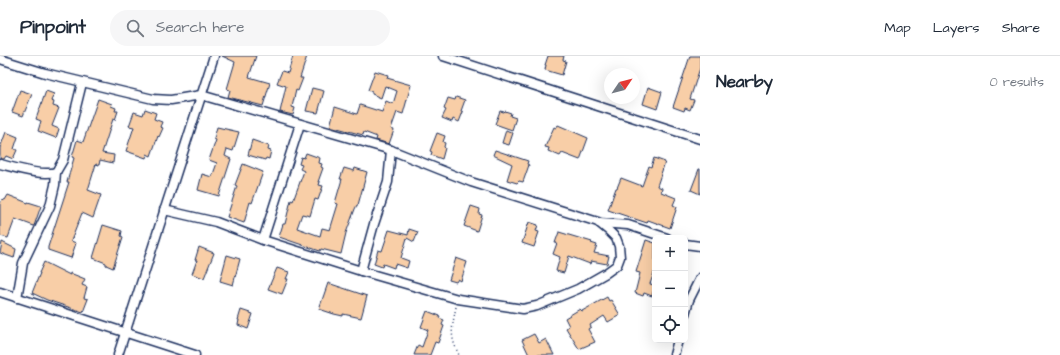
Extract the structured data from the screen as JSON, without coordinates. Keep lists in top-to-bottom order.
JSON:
{
  "north": "top right",
  "page": {
    "header": "Pinpoint",
    "search": "Search here",
    "nav": ["Map", "Layers", "Share"],
    "heading": ["Nearby", "0 results"],
    "map_buttons": ["+", "−"]
  }
}
